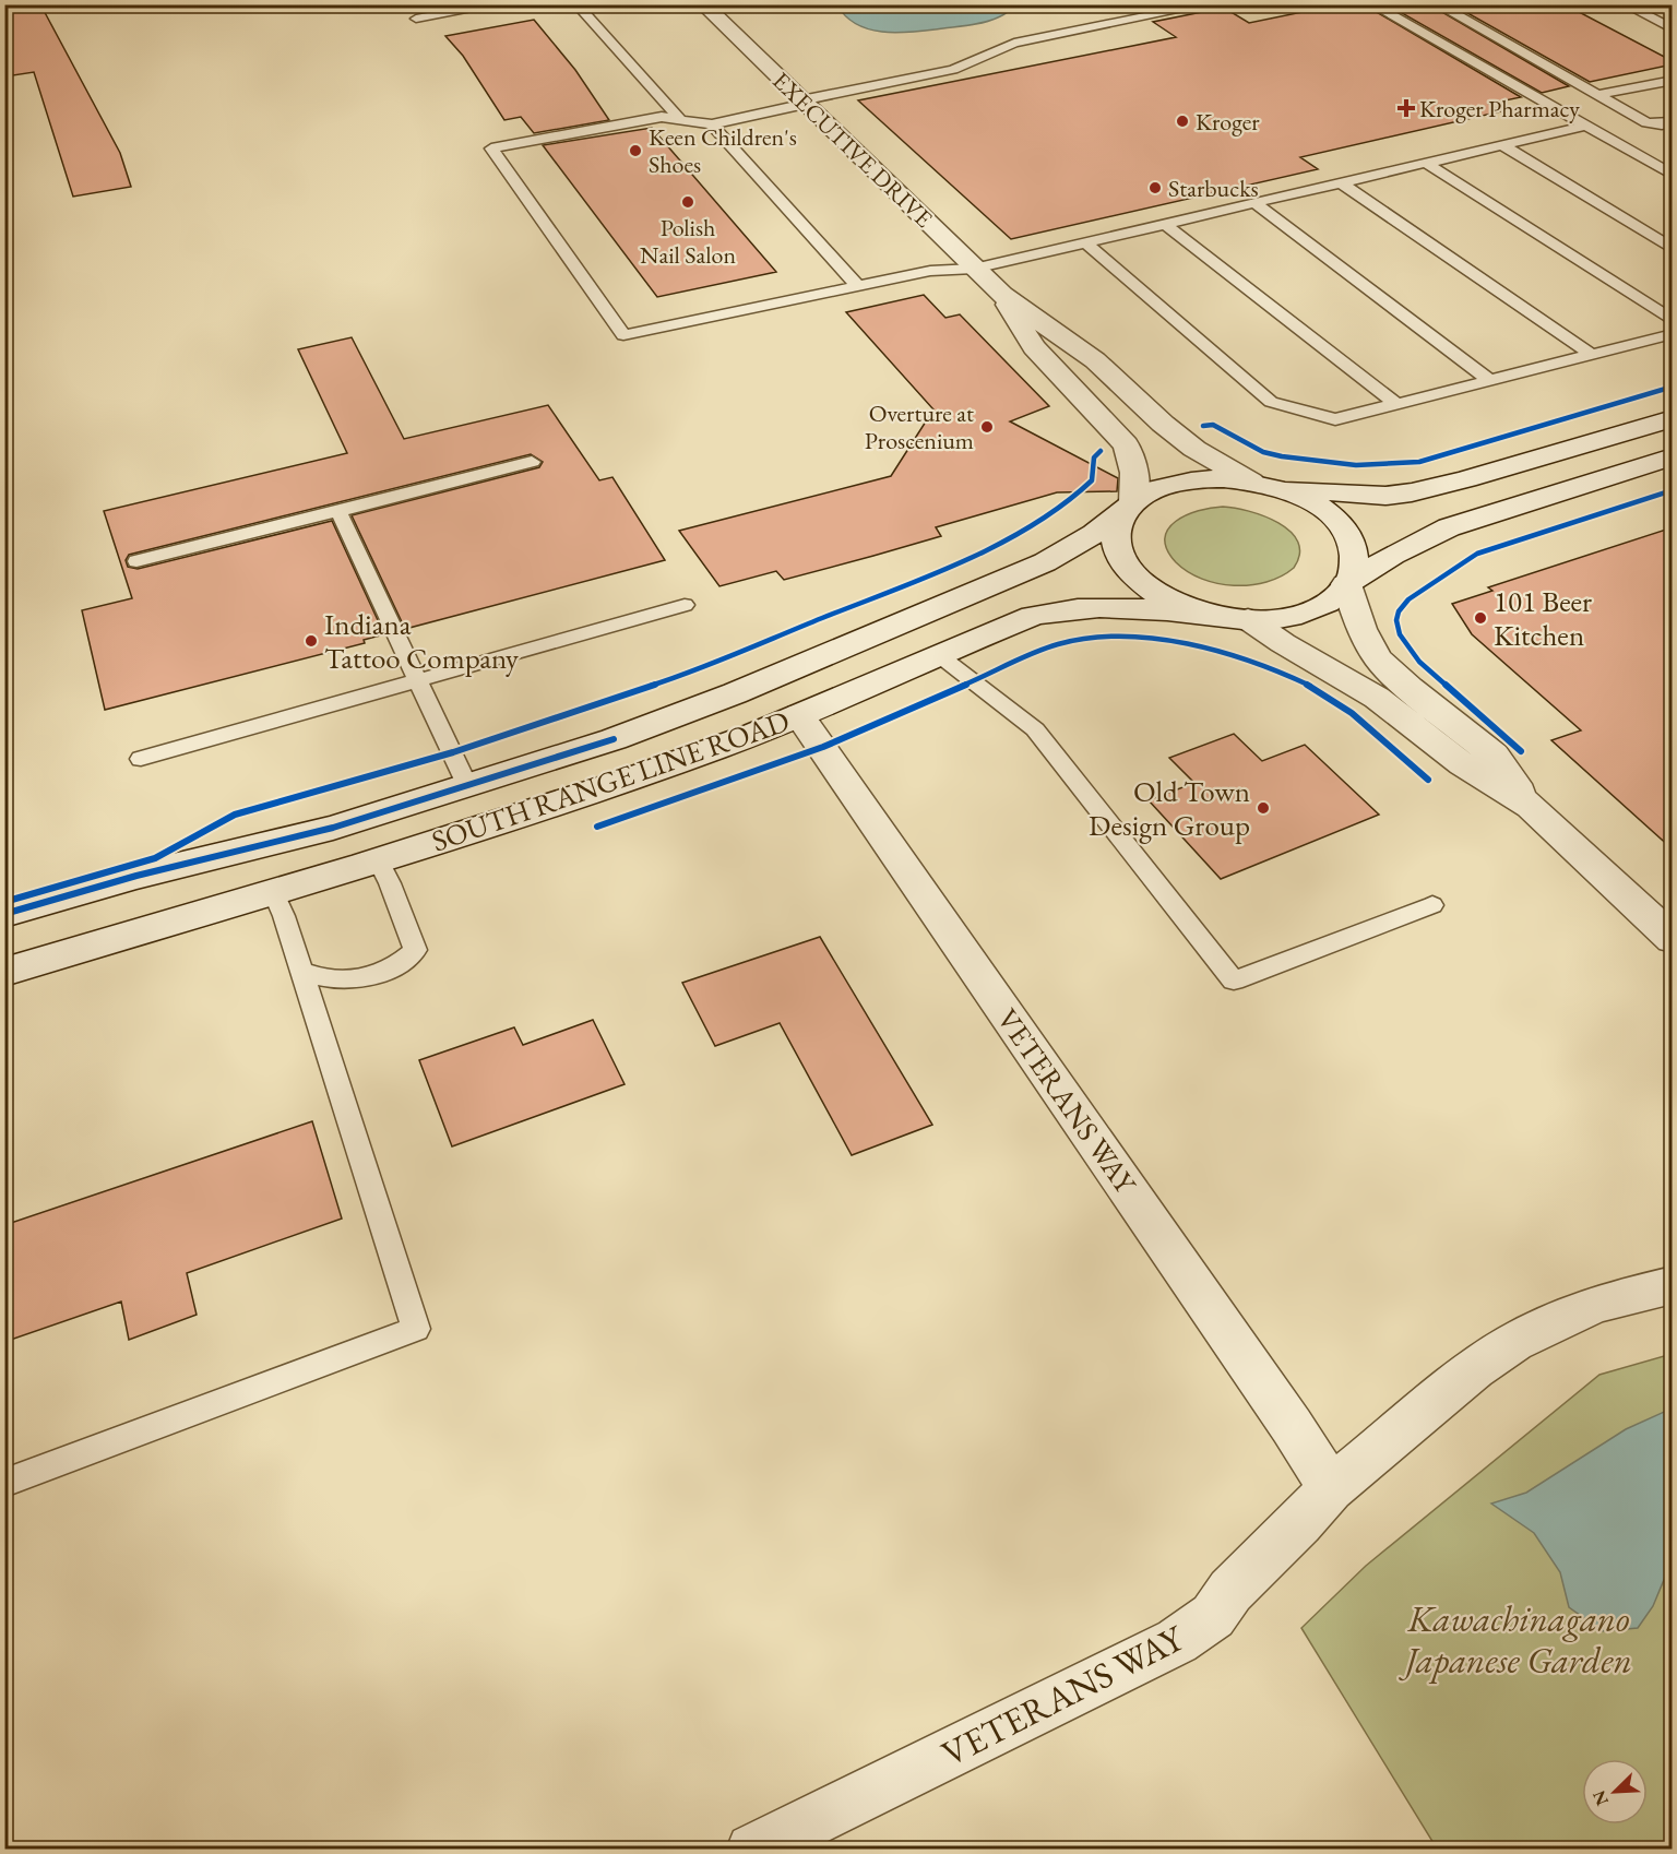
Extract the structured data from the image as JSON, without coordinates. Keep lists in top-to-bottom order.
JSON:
{
  "streets": {
    "street": ["EXECUTIVE DRIVE", "SOUTH RANGE LINE ROAD", "VETERANS WAY"]
  },
  "crossings": [
    ["EXECUTIVE DRIVE", "SOUTH RANGE LINE ROAD"],
    ["SOUTH RANGE LINE ROAD", "VETERANS WAY"]
  ],
  "parks": ["Kawachinagano Japanese Garden"],
  "places": {
    "health": ["Kroger Pharmacy"],
    "other": [
      "Kroger",
      "Keen Children's Shoes",
      "Starbucks",
      "Polish Nail Salon",
      "Overture at Proscenium",
      "101 Beer Kitchen",
      "Indiana Tattoo Company",
      "Old Town Design Group"
    ]
  },
  "north": "bottom left"
}
